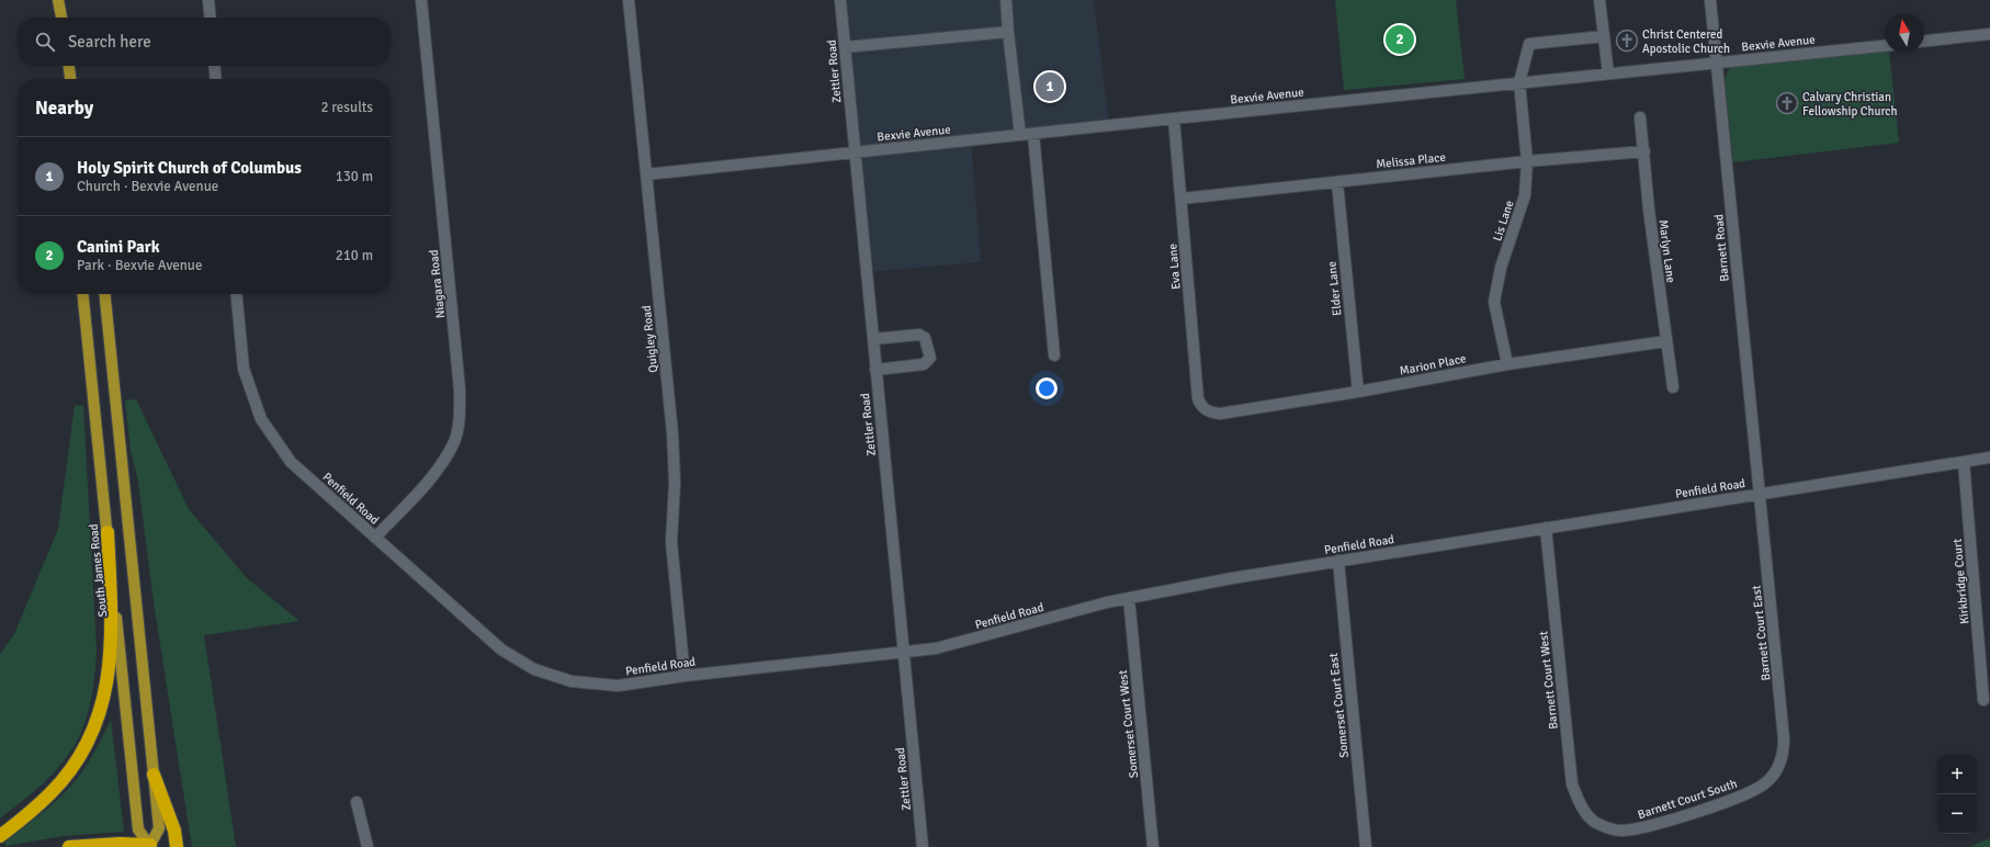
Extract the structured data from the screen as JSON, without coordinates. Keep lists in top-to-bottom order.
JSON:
{
  "streets": {
    "main road": ["South James Road"],
    "street": [
      "Bexvie Avenue",
      "Zettler Road",
      "Melissa Place",
      "Lis Lane",
      "Barnett Road",
      "Marlyn Lane",
      "Eva Lane",
      "Niagara Road",
      "Elder Lane",
      "Quigley Road",
      "Marion Place",
      "Penfield Road",
      "Kirkbridge Court",
      "Barnett Court East",
      "Barnett Court West",
      "Somerset Court East",
      "Somerset Court West",
      "Barnett Court South"
    ]
  },
  "crossings": [
    ["Bexvie Avenue", "Zettler Road"],
    ["Bexvie Avenue", "Lis Lane"],
    ["Bexvie Avenue", "Barnett Road"],
    ["Bexvie Avenue", "Eva Lane"],
    ["Bexvie Avenue", "Quigley Road"],
    ["Zettler Road", "Penfield Road"],
    ["Melissa Place", "Lis Lane"],
    ["Melissa Place", "Marlyn Lane"],
    ["Melissa Place", "Eva Lane"],
    ["Melissa Place", "Elder Lane"],
    ["Lis Lane", "Marion Place"],
    ["Barnett Road", "Penfield Road"],
    ["Barnett Road", "Barnett Court East"],
    ["Marlyn Lane", "Marion Place"],
    ["Eva Lane", "Marion Place"],
    ["Niagara Road", "Penfield Road"],
    ["Elder Lane", "Marion Place"],
    ["Quigley Road", "Penfield Road"],
    ["Penfield Road", "Kirkbridge Court"],
    ["Penfield Road", "Barnett Court East"],
    ["Penfield Road", "Barnett Court West"],
    ["Penfield Road", "Somerset Court East"],
    ["Penfield Road", "Somerset Court West"],
    ["Barnett Court East", "Barnett Court South"],
    ["Barnett Court West", "Barnett Court South"]
  ],
  "places": {
    "church": ["Christ Centered Apostolic Church", "Calvary Christian Fellowship Church"]
  },
  "north": "top",
  "page": {
    "search": "Search here",
    "pins": ["2", "1"],
    "heading": ["Nearby", "2 results"],
    "list": [
      {
        "mark": "1",
        "name": "Holy Spirit Church of Columbus",
        "note": "Church · Bexvie Avenue",
        "value": "130 m"
      },
      {
        "mark": "2",
        "name": "Canini Park",
        "note": "Park · Bexvie Avenue",
        "value": "210 m"
      }
    ],
    "map_buttons": ["+", "−"]
  }
}
